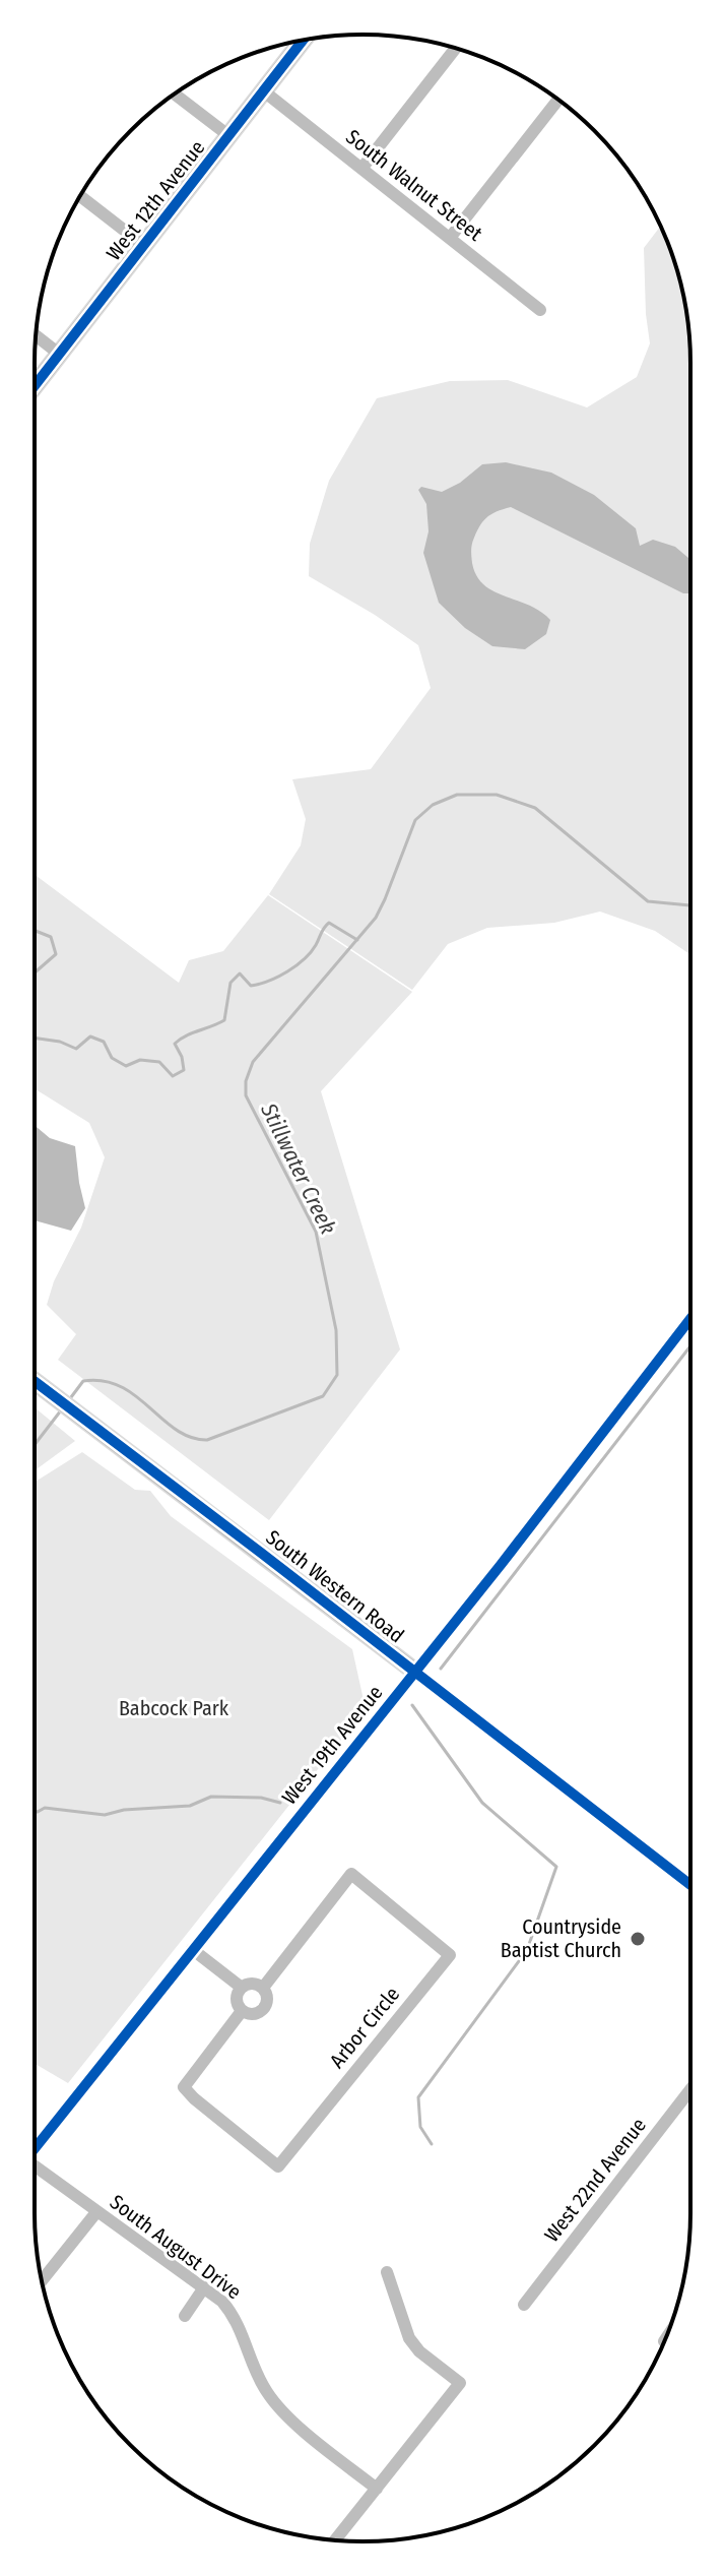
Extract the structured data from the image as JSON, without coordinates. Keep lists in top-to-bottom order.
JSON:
{
  "streets": {
    "main road": ["West 12th Avenue", "South Western Road"],
    "street": [
      "South Walnut Street",
      "West 19th Avenue",
      "Arbor Circle",
      "West 22nd Avenue",
      "South August Drive"
    ]
  },
  "crossings": [
    ["South Walnut Street", "West 12th Avenue"],
    ["South Western Road", "West 19th Avenue"]
  ],
  "water": ["Stillwater Creek"],
  "parks": ["Babcock Park"],
  "places": ["Countryside Baptist Church"]
}
